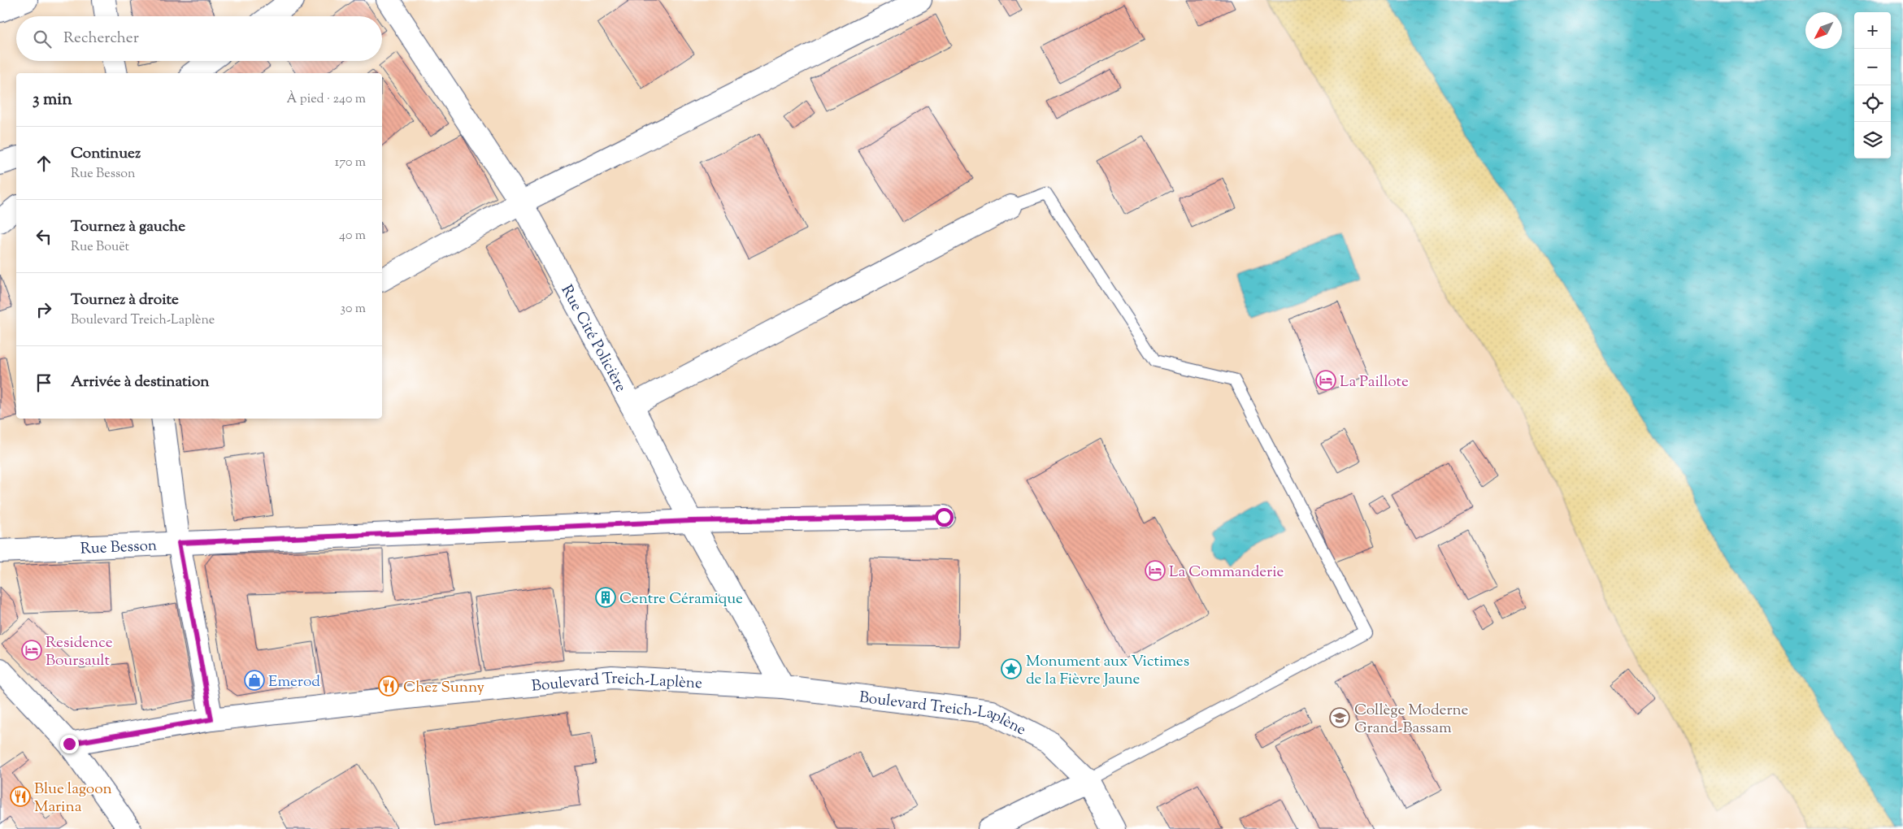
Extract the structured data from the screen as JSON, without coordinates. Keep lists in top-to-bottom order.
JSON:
{
  "streets": {
    "street": ["Rue Cité Policière", "Rue Besson", "Boulevard Treich-Laplène"]
  },
  "crossings": [
    ["Rue Cité Policière", "Rue Besson"],
    ["Rue Cité Policière", "Boulevard Treich-Laplène"]
  ],
  "places": {
    "hotel": ["La Paillote", "La Commanderie", "Residence Boursault"],
    "building": ["Centre Céramique"],
    "place": ["Monument aux Victimes de la Fièvre Jaune"],
    "shop": ["Emerod"],
    "restaurant": ["Chez Sunny", "Blue lagoon Marina"],
    "school or university": ["Collège Moderne Grand-Bassam"]
  },
  "north": "bottom left",
  "page": {
    "map_buttons": ["+", "−"],
    "search": "Rechercher",
    "heading": ["3 min", "À pied · 240 m"],
    "list": [
      ["Continuez", "Rue Besson", "170 m"],
      ["Tournez à gauche", "Rue Bouët", "40 m"],
      ["Tournez à droite", "Boulevard Treich-Laplène", "30 m"],
      "Arrivée à destination"
    ]
  }
}
